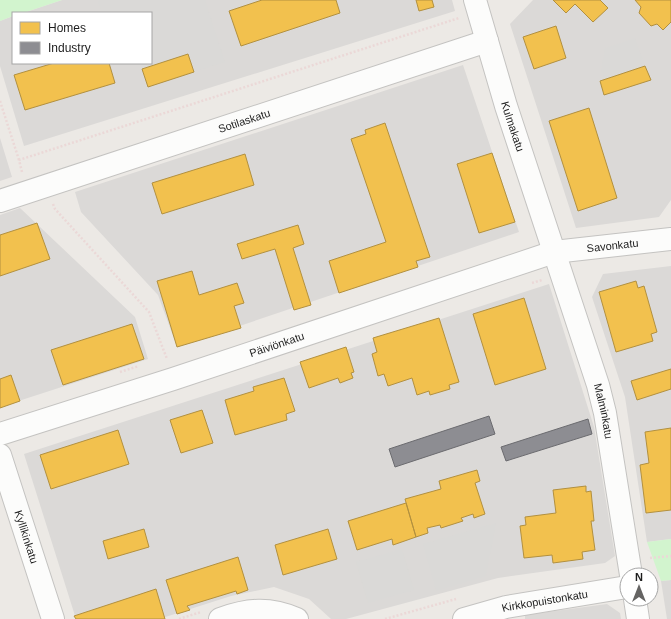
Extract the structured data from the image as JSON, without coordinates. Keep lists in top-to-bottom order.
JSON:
{
  "streets": {
    "street": [
      "Sotilaskatu",
      "Kulmakatu",
      "Savonkatu",
      "Päiviönkatu",
      "Malminkatu",
      "Kyllikinkatu",
      "Kirkkopuistonkatu"
    ]
  },
  "crossings": [
    ["Sotilaskatu", "Kulmakatu"],
    ["Kulmakatu", "Savonkatu"],
    ["Kulmakatu", "Päiviönkatu"],
    ["Kulmakatu", "Malminkatu"],
    ["Savonkatu", "Päiviönkatu"],
    ["Savonkatu", "Malminkatu"],
    ["Päiviönkatu", "Malminkatu"]
  ],
  "legend": ["Homes", "Industry"],
  "north": "top"
}
